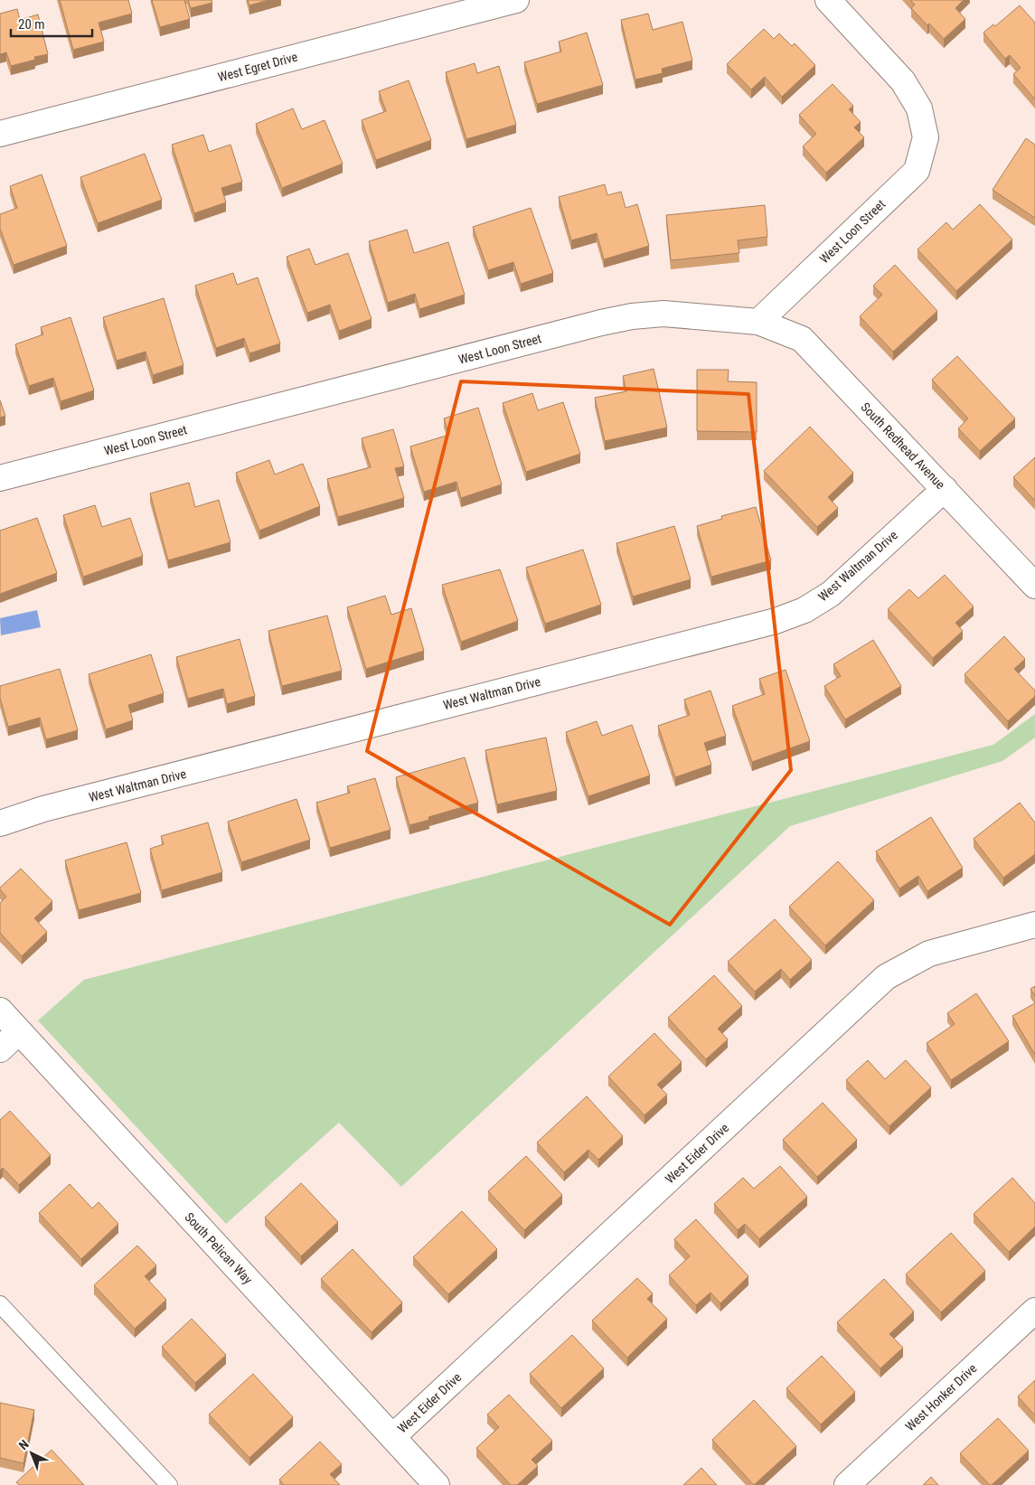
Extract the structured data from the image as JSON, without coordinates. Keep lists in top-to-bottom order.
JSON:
{
  "streets": {
    "street": [
      "West Egret Drive",
      "West Loon Street",
      "South Redhead Avenue",
      "West Waltman Drive",
      "West Eider Drive",
      "South Pelican Way",
      "West Honker Drive"
    ]
  },
  "crossings": [
    ["West Loon Street", "South Redhead Avenue"],
    ["South Redhead Avenue", "West Waltman Drive"],
    ["West Eider Drive", "South Pelican Way"]
  ],
  "scale_bar": "20 m",
  "north": "top left"
}
